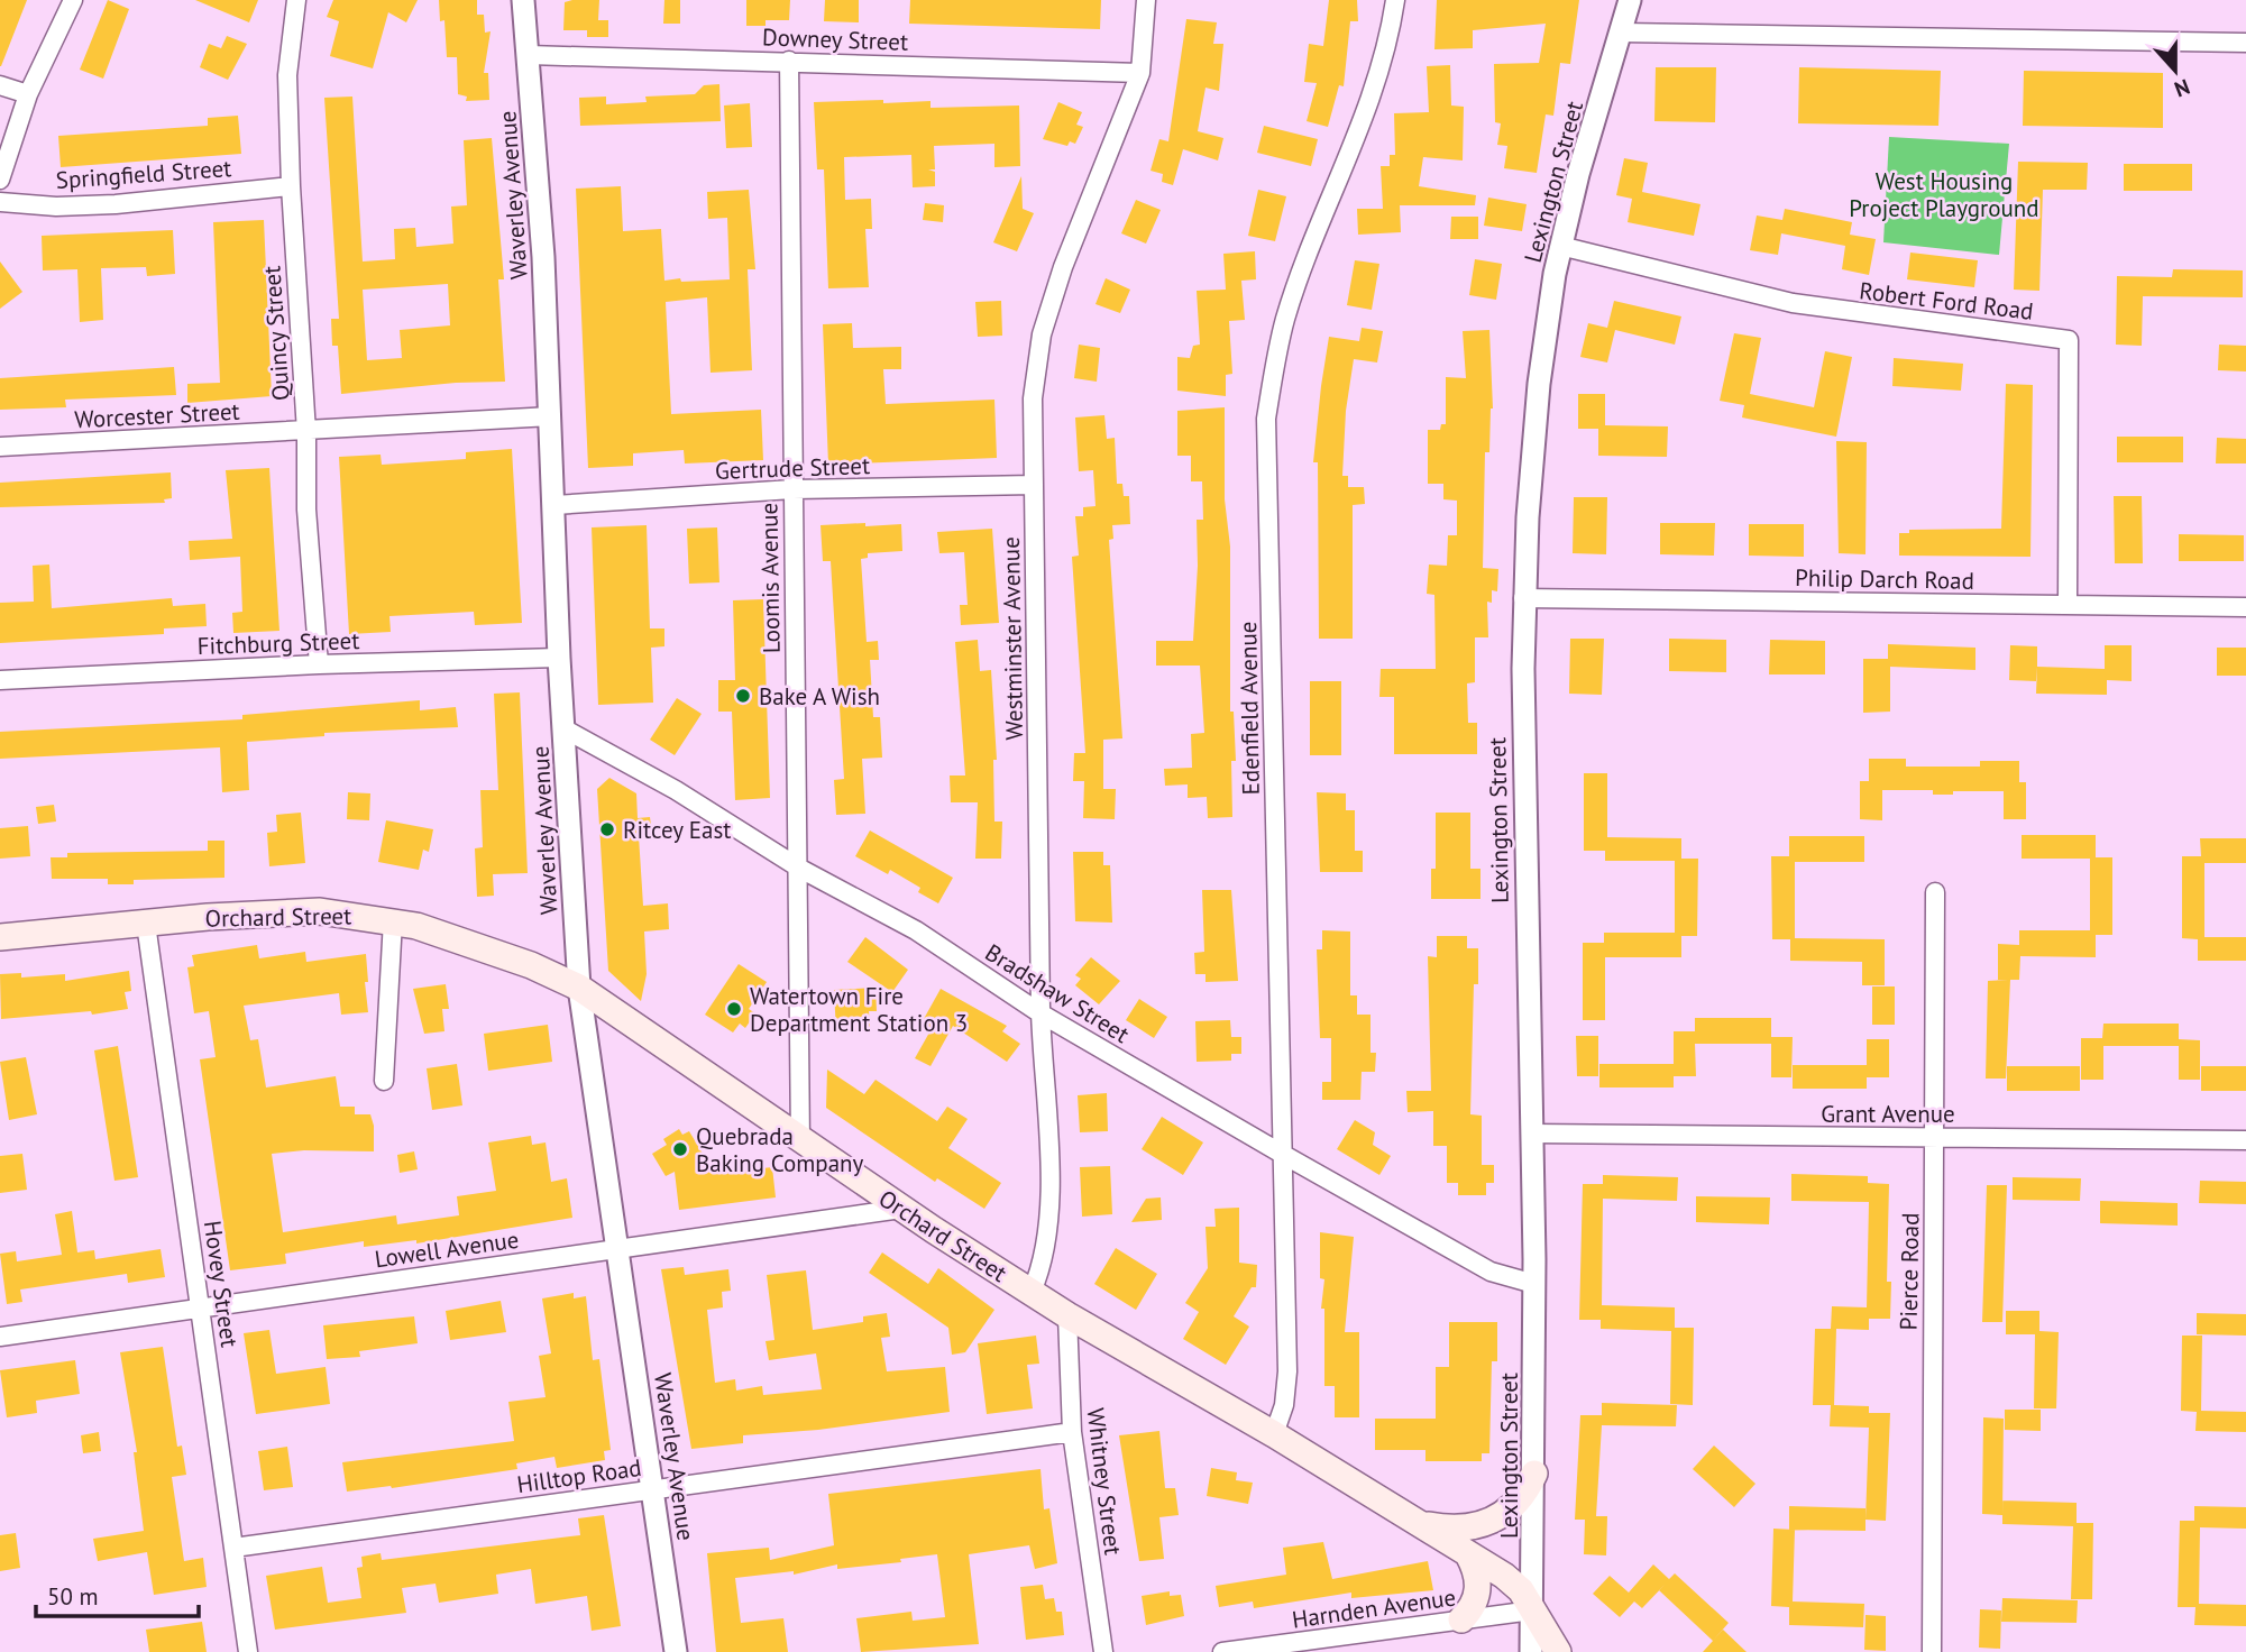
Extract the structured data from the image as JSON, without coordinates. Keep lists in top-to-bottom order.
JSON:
{
  "streets": {
    "main road": ["Orchard Street"],
    "street": [
      "Downey Street",
      "Springfield Street",
      "Lexington Street",
      "Waverley Avenue",
      "Robert Ford Road",
      "Quincy Street",
      "Worcester Street",
      "Gertrude Street",
      "Loomis Avenue",
      "Philip Darch Road",
      "Westminster Avenue",
      "Fitchburg Street",
      "Edenfield Avenue",
      "Bradshaw Street",
      "Grant Avenue",
      "Lowell Avenue",
      "Pierce Road",
      "Hovey Street",
      "Hilltop Road",
      "Whitney Street",
      "Harnden Avenue"
    ]
  },
  "crossings": [
    ["Downey Street", "Waverley Avenue"],
    ["Downey Street", "Loomis Avenue"],
    ["Downey Street", "Westminster Avenue"],
    ["Springfield Street", "Quincy Street"],
    ["Lexington Street", "Robert Ford Road"],
    ["Lexington Street", "Philip Darch Road"],
    ["Lexington Street", "Orchard Street"],
    ["Lexington Street", "Bradshaw Street"],
    ["Lexington Street", "Grant Avenue"],
    ["Lexington Street", "Harnden Avenue"],
    ["Waverley Avenue", "Worcester Street"],
    ["Waverley Avenue", "Gertrude Street"],
    ["Waverley Avenue", "Fitchburg Street"],
    ["Waverley Avenue", "Orchard Street"],
    ["Waverley Avenue", "Bradshaw Street"],
    ["Waverley Avenue", "Lowell Avenue"],
    ["Waverley Avenue", "Hilltop Road"],
    ["Robert Ford Road", "Philip Darch Road"],
    ["Quincy Street", "Worcester Street"],
    ["Quincy Street", "Fitchburg Street"],
    ["Gertrude Street", "Loomis Avenue"],
    ["Gertrude Street", "Westminster Avenue"],
    ["Loomis Avenue", "Orchard Street"],
    ["Loomis Avenue", "Bradshaw Street"],
    ["Westminster Avenue", "Orchard Street"],
    ["Westminster Avenue", "Bradshaw Street"],
    ["Edenfield Avenue", "Orchard Street"],
    ["Edenfield Avenue", "Bradshaw Street"],
    ["Orchard Street", "Lowell Avenue"],
    ["Orchard Street", "Hovey Street"],
    ["Orchard Street", "Whitney Street"],
    ["Orchard Street", "Harnden Avenue"],
    ["Grant Avenue", "Pierce Road"],
    ["Lowell Avenue", "Hovey Street"],
    ["Hovey Street", "Hilltop Road"],
    ["Hilltop Road", "Whitney Street"]
  ],
  "parks": ["West Housing Project Playground"],
  "places": [
    "Bake A Wish",
    "Ritcey East",
    "Watertown Fire Department Station 3",
    "Quebrada Baking Company"
  ],
  "scale_bar": "50 m",
  "north": "bottom"
}
